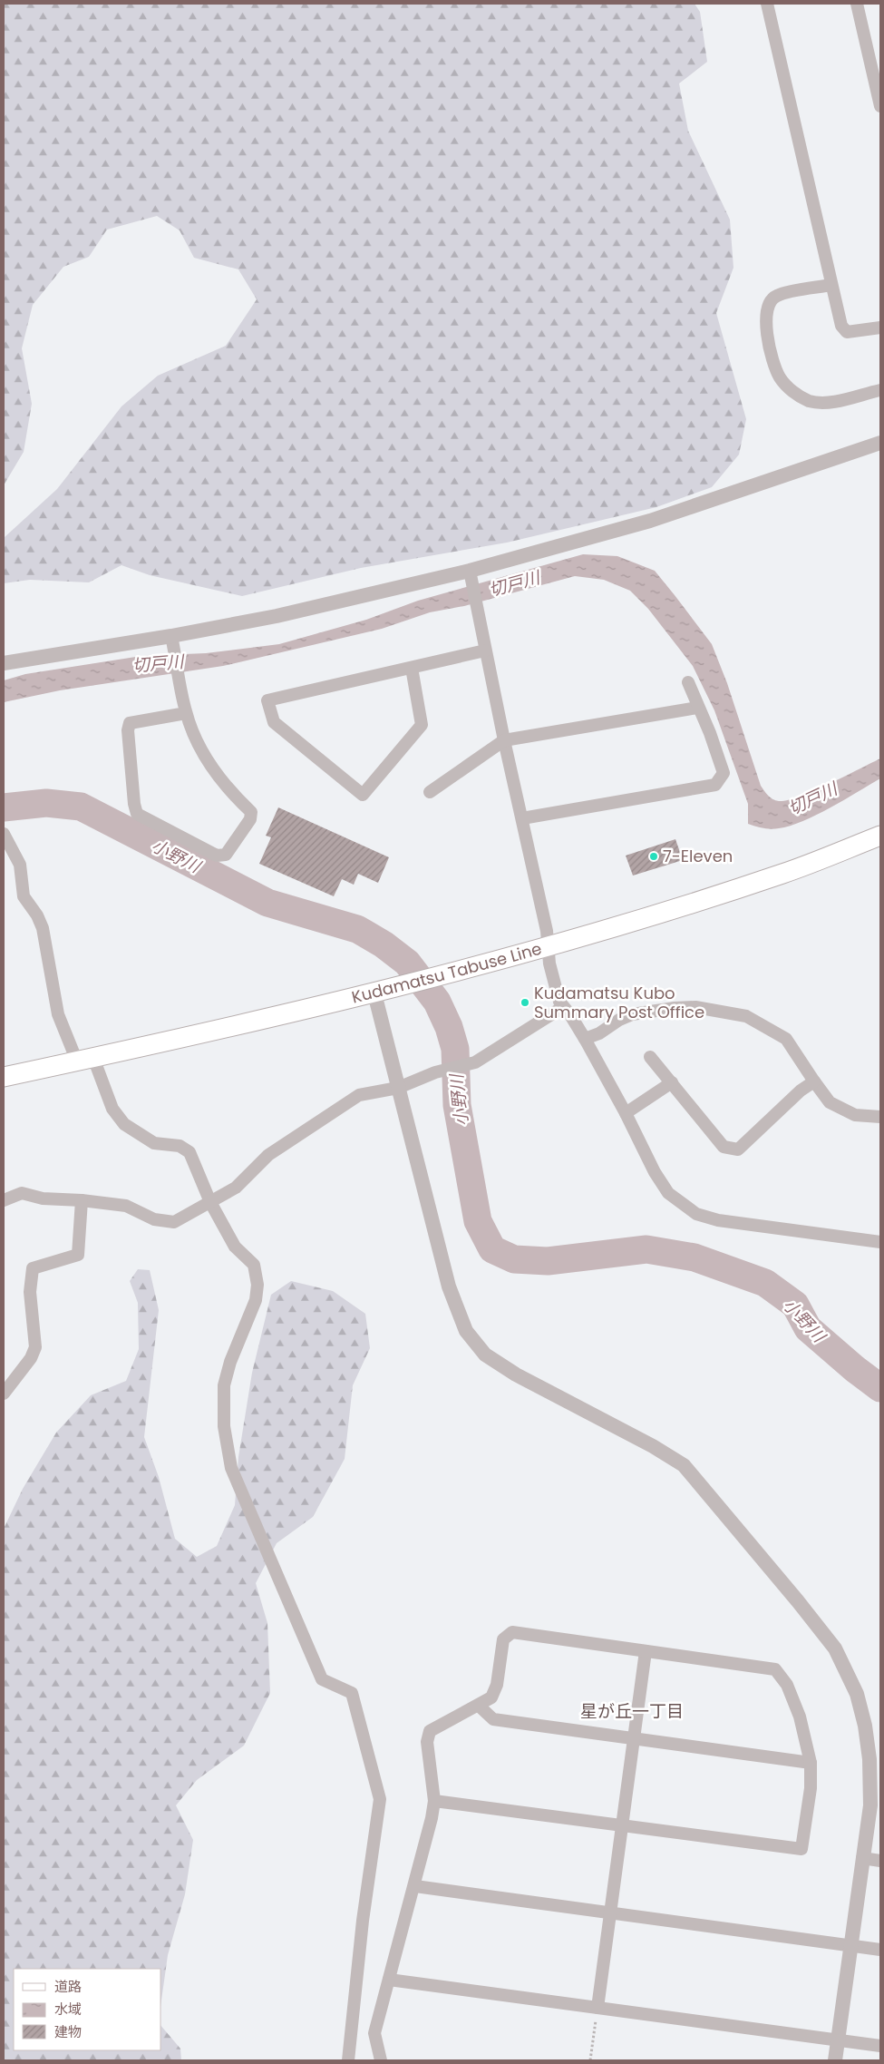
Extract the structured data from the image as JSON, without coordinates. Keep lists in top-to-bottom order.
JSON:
{
  "streets": {
    "main road": ["Kudamatsu Tabuse Line"]
  },
  "districts": ["星が丘一丁目"],
  "water": ["切戸川", "小野川"],
  "places": ["7-Eleven", "Kudamatsu Kubo Summary Post Office"],
  "legend": ["道路", "水域", "建物"]
}
